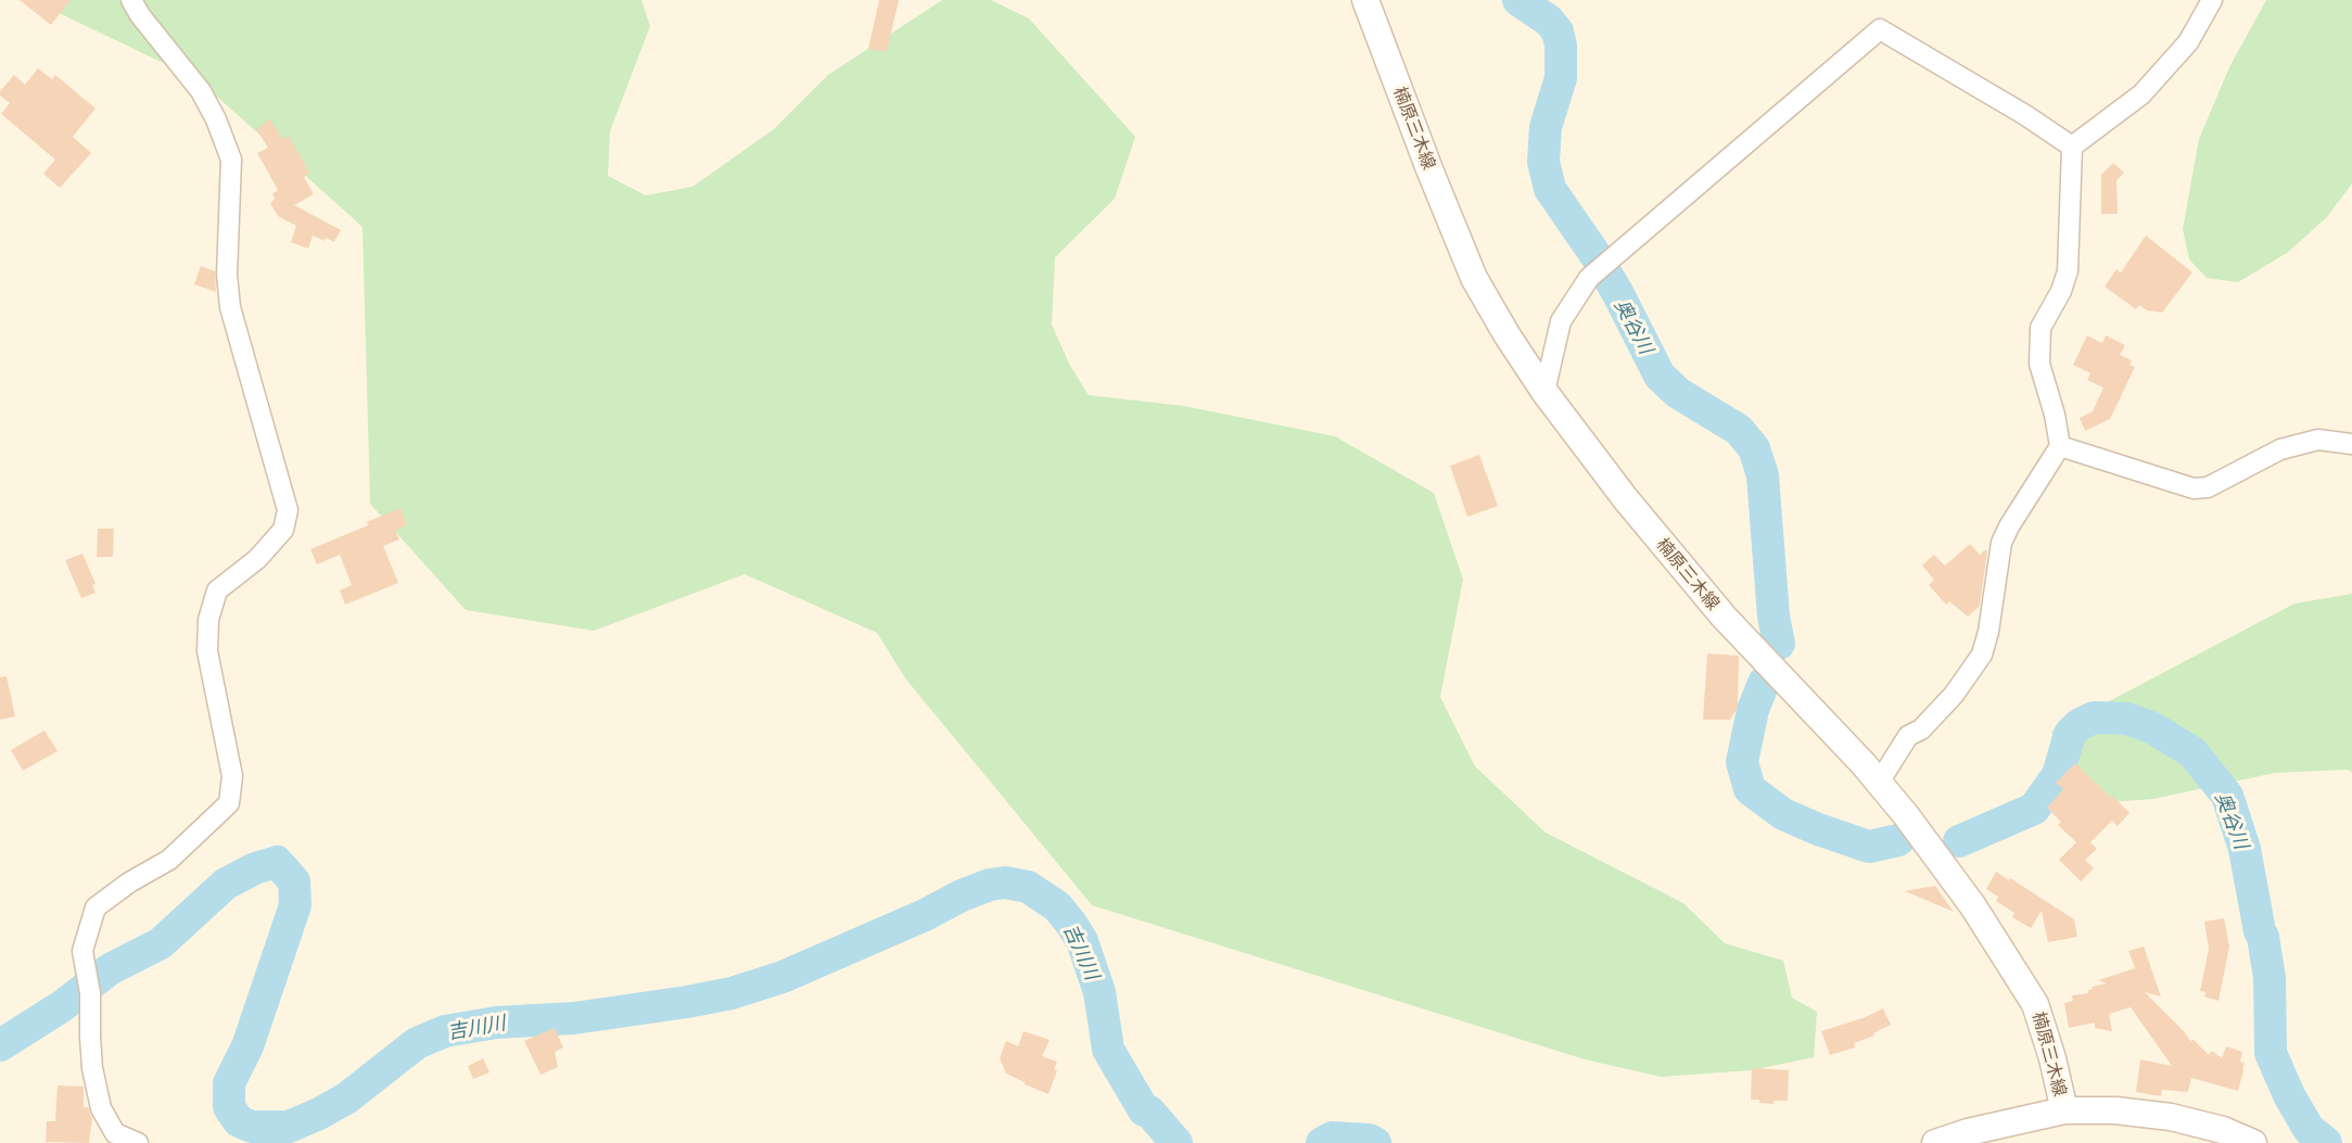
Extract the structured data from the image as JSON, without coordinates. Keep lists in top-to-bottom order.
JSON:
{
  "streets": {
    "main road": ["楠原三木線"]
  },
  "water": ["奥谷川", "吉川川"]
}
